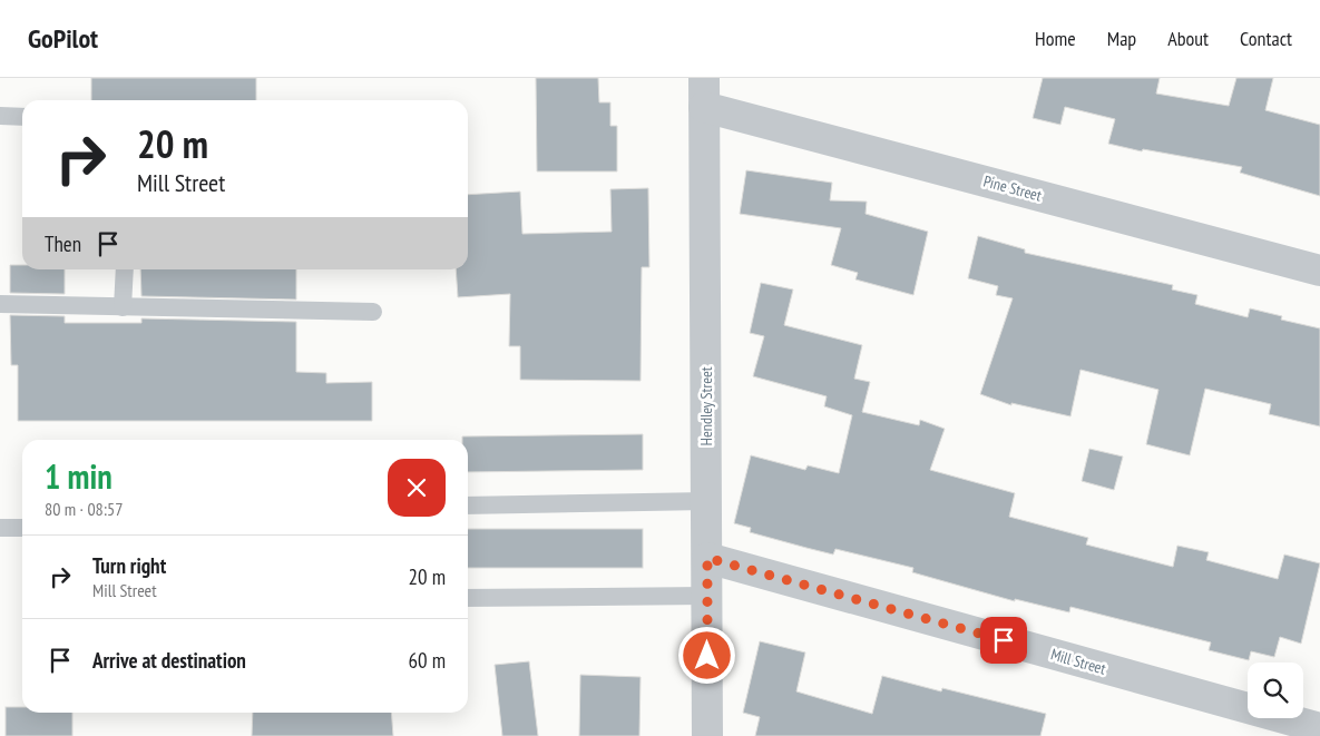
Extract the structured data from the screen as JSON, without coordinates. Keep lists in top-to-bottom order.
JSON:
{
  "streets": {
    "street": ["Pine Street", "Hendley Street", "Mill Street"]
  },
  "crossings": [
    ["Pine Street", "Hendley Street"],
    ["Hendley Street", "Mill Street"]
  ],
  "page": {
    "header": "GoPilot",
    "nav": [
      "Home",
      "Map",
      "About",
      "Contact"
    ],
    "turn": ["20 m", "Mill Street"],
    "then": "Then",
    "heading": ["1 min", "80 m · 08:57"],
    "list": [
      {
        "name": "Turn right",
        "note": "Mill Street",
        "value": "20 m"
      },
      {
        "name": "Arrive at destination",
        "value": "60 m"
      }
    ]
  }
}
